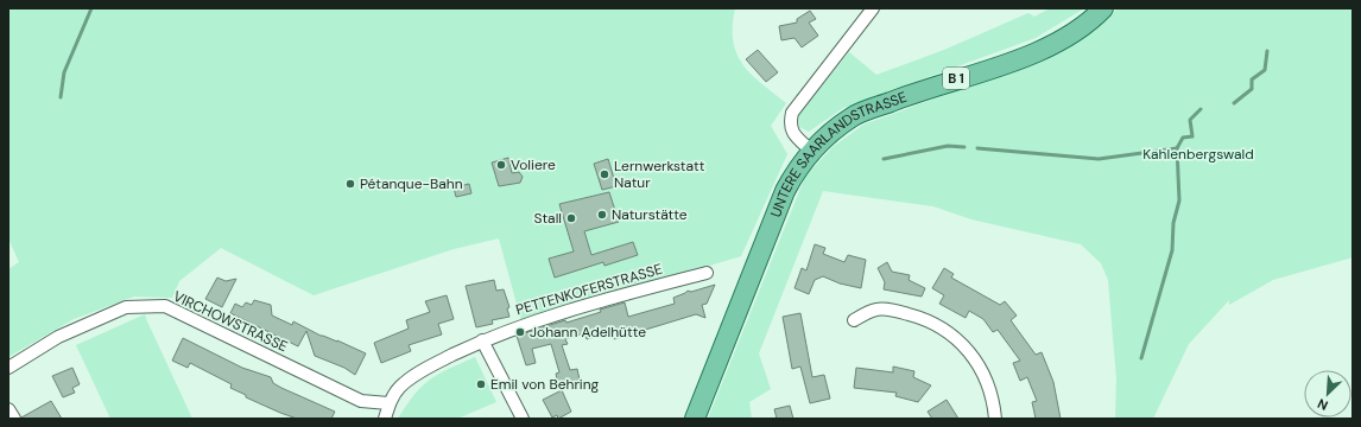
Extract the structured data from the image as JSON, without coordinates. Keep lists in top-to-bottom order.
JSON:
{
  "streets": {
    "main road": ["B 1", "UNTERE SAARLANDSTRASSE"],
    "street": ["PETTENKOFERSTRASSE", "VIRCHOWSTRASSE"]
  },
  "crossings": [
    ["PETTENKOFERSTRASSE", "VIRCHOWSTRASSE"]
  ],
  "parks": ["Kahlenbergswald"],
  "places": [
    "Voliere",
    "Lernwerkstatt Natur",
    "Pétanque-Bahn",
    "Naturstätte",
    "Stall",
    "Johann Adelhütte",
    "Emil von Behring"
  ],
  "north": "bottom left"
}
